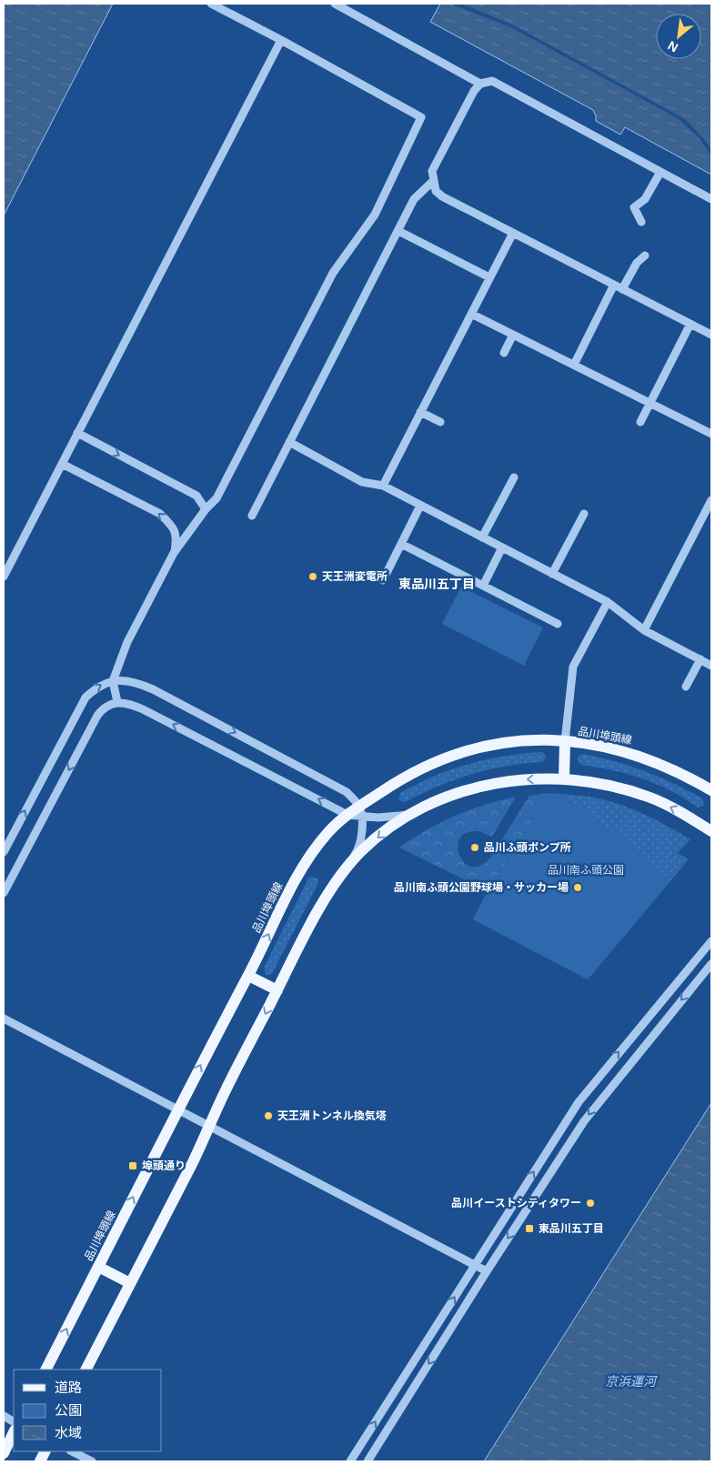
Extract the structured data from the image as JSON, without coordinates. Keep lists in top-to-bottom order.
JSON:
{
  "streets": {
    "main road": ["品川埠頭線"]
  },
  "districts": ["東品川五丁目"],
  "water": ["京浜運河"],
  "parks": ["品川南ふ頭公園"],
  "places": {
    "other": [
      "天王洲変電所",
      "品川ふ頭ポンプ所",
      "品川南ふ頭公園野球場・サッカー場",
      "天王洲トンネル換気塔",
      "品川イーストシティタワー"
    ],
    "transit": ["埠頭通り", "東品川五丁目"]
  },
  "legend": ["道路", "公園", "水域"],
  "north": "bottom left"
}
